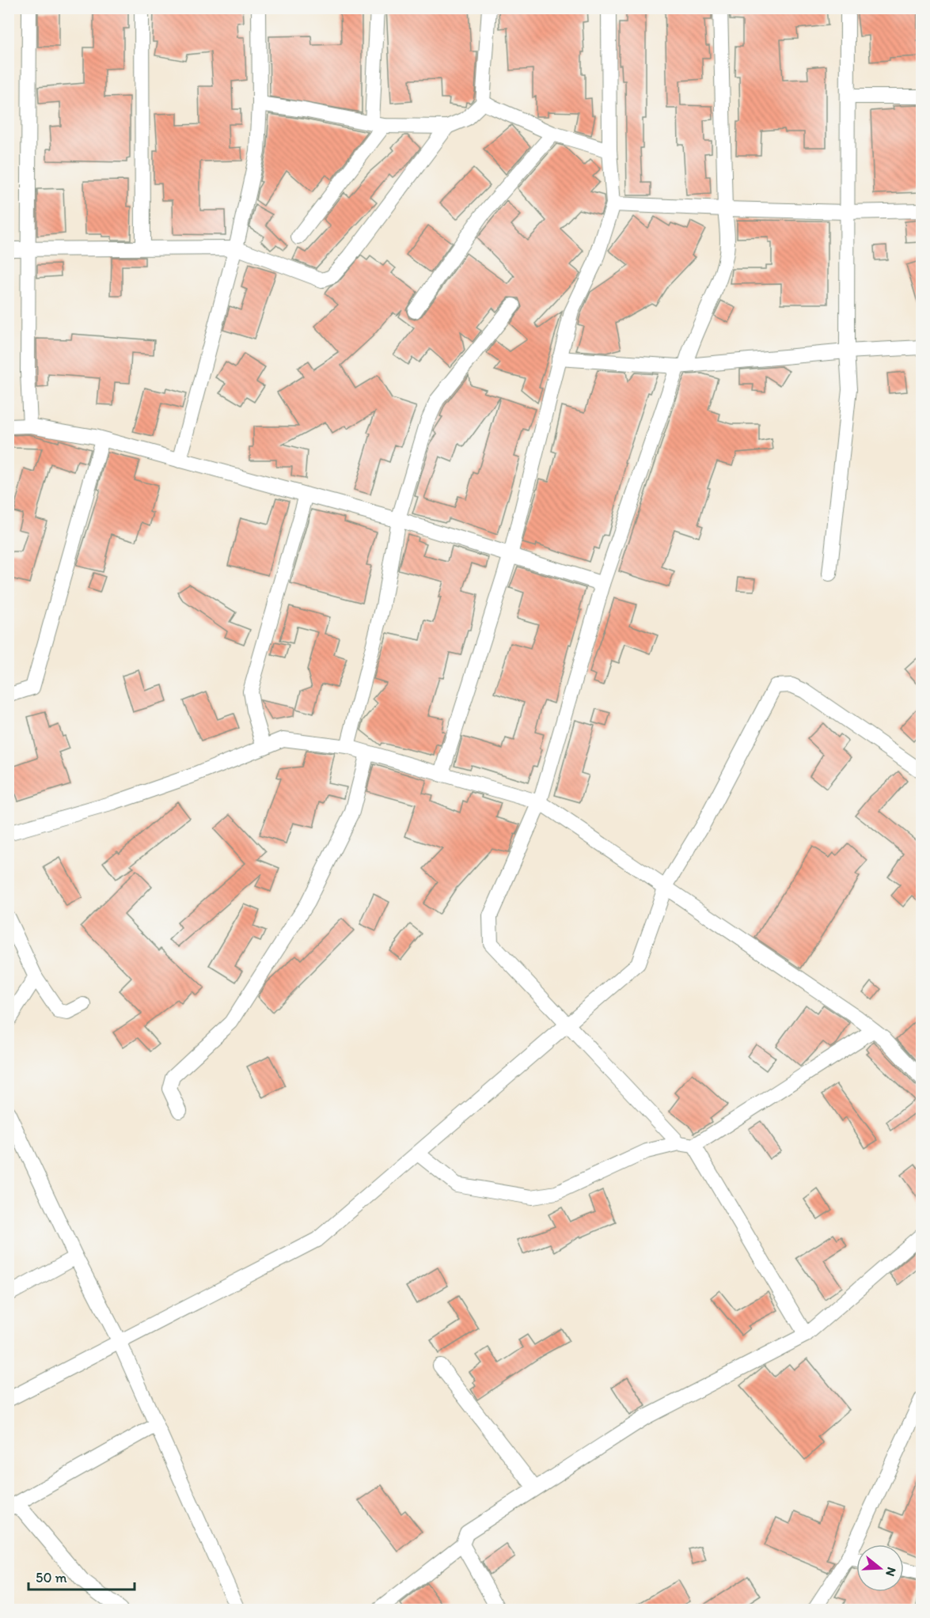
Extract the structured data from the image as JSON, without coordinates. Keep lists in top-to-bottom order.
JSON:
{
  "scale_bar": "50 m",
  "north": "right"
}
